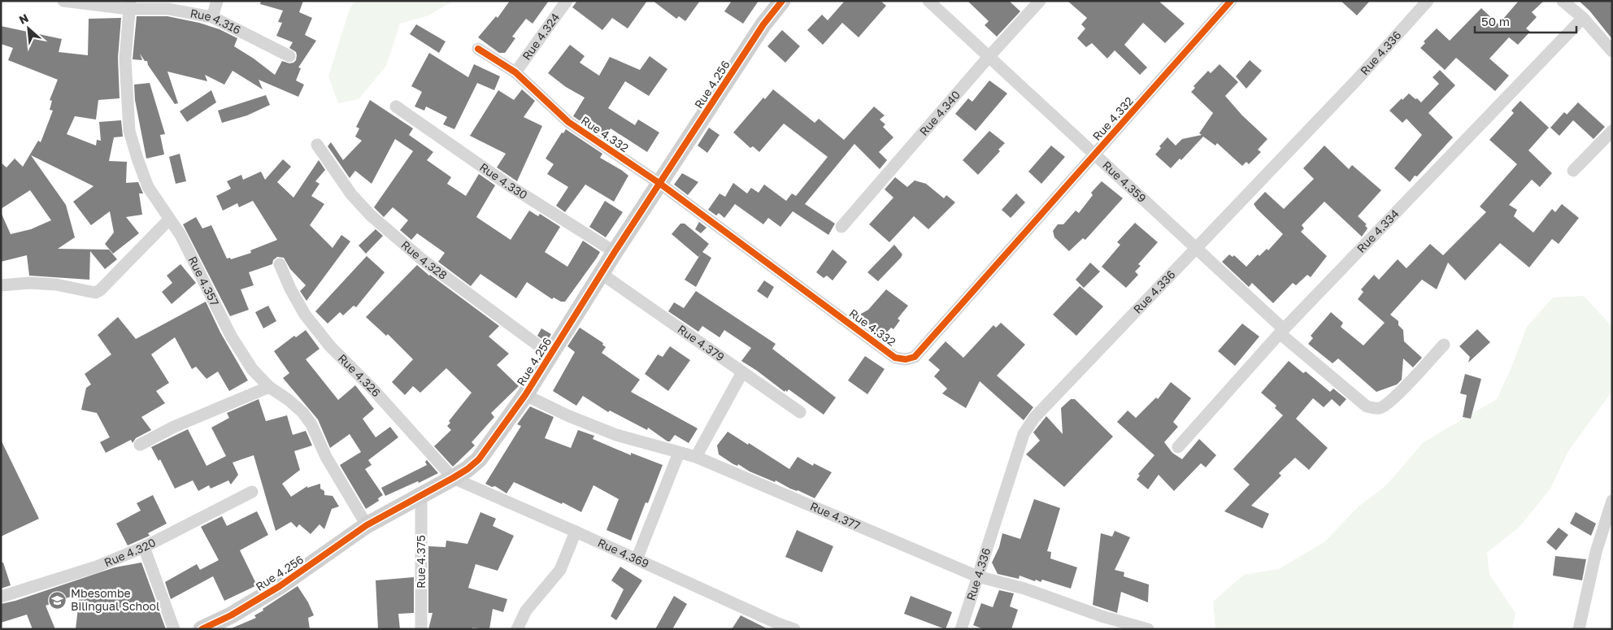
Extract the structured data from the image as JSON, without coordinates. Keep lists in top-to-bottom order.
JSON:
{
  "streets": {
    "street": [
      "Rue 4.316",
      "Rue 4.324",
      "Rue 4.336",
      "Rue 4.256",
      "Rue 4.340",
      "Rue 4.332",
      "Rue 4.330",
      "Rue 4.359",
      "Rue 4.334",
      "Rue 4.328",
      "Rue 4.357",
      "Rue 4.379",
      "Rue 4.326",
      "Rue 4.377",
      "Rue 4.320",
      "Rue 4.369",
      "Rue 4.375"
    ]
  },
  "crossings": [
    ["Rue 4.316", "Rue 4.357"],
    ["Rue 4.324", "Rue 4.332"],
    ["Rue 4.336", "Rue 4.359"],
    ["Rue 4.336", "Rue 4.377"],
    ["Rue 4.256", "Rue 4.332"],
    ["Rue 4.256", "Rue 4.330"],
    ["Rue 4.256", "Rue 4.328"],
    ["Rue 4.256", "Rue 4.357"],
    ["Rue 4.256", "Rue 4.379"],
    ["Rue 4.256", "Rue 4.326"],
    ["Rue 4.256", "Rue 4.377"],
    ["Rue 4.256", "Rue 4.369"],
    ["Rue 4.256", "Rue 4.375"],
    ["Rue 4.340", "Rue 4.359"],
    ["Rue 4.332", "Rue 4.359"],
    ["Rue 4.359", "Rue 4.334"],
    ["Rue 4.326", "Rue 4.369"]
  ],
  "places": {
    "school or university": ["Mbesombe Bilingual School"]
  },
  "scale_bar": "50 m",
  "north": "top left"
}
